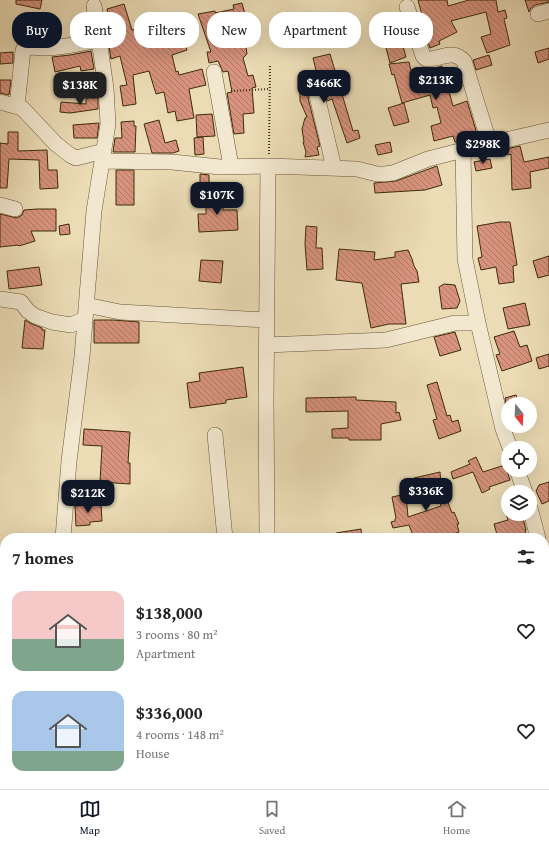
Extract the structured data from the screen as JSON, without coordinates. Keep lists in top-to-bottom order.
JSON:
{
  "north": "bottom",
  "page": {
    "chip": [
      "Buy",
      "Rent",
      "Filters",
      "New",
      "Apartment",
      "House"
    ],
    "price": [
      "$213K",
      "$466K",
      "$138K",
      "$298K",
      "$107K",
      "$336K",
      "$212K"
    ],
    "heading": "7 homes",
    "list": [
      {
        "name": "$138,000",
        "note": "3 rooms · 80 m² · Apartment"
      },
      {
        "name": "$336,000",
        "note": "4 rooms · 148 m² · House"
      }
    ],
    "tabs": ["Map", "Saved", "Home"]
  }
}
